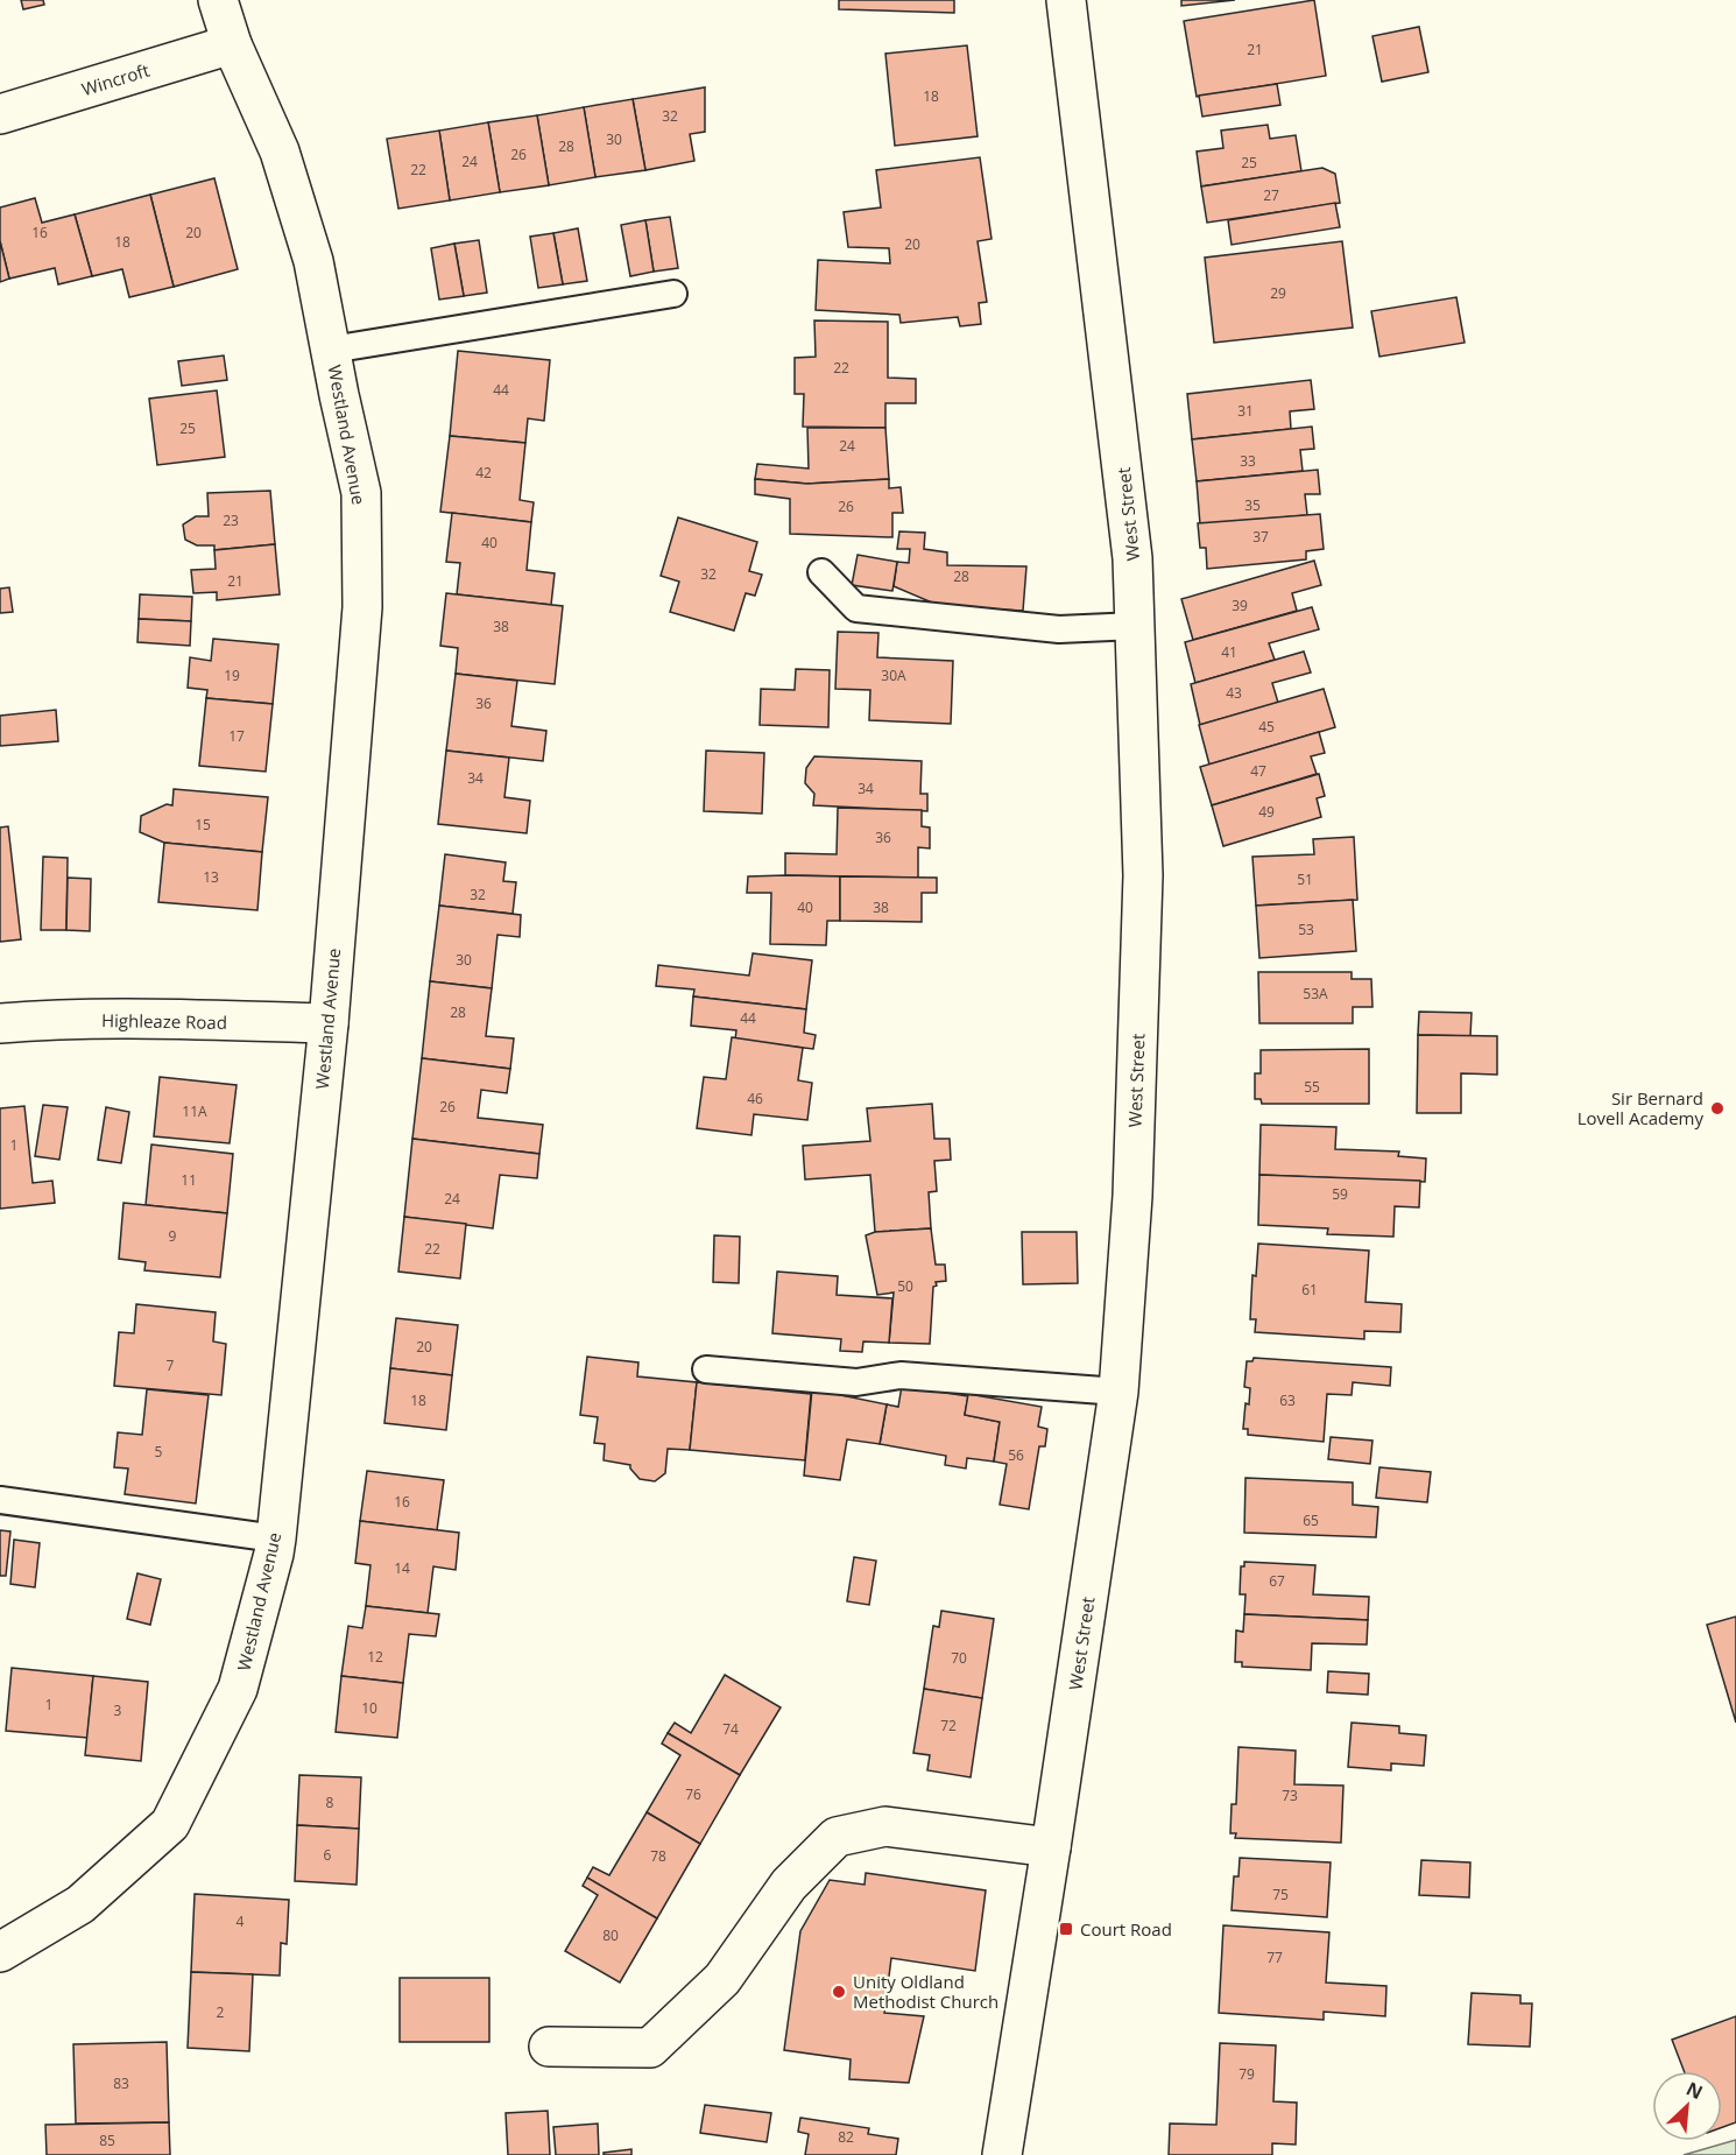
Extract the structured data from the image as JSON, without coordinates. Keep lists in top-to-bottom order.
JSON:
{
  "streets": {
    "street": [
      "Wincroft",
      "Westland Avenue",
      "West Street",
      "Highleaze Road"
    ]
  },
  "crossings": [
    ["Wincroft", "Westland Avenue"],
    ["Westland Avenue", "Highleaze Road"]
  ],
  "places": {
    "other": ["Sir Bernard Lovell Academy", "Unity Oldland Methodist Church"],
    "transit": ["Court Road"]
  },
  "house_numbers": [
    "21",
    "18",
    "32",
    "30",
    "28",
    "26",
    "24",
    "25",
    "22",
    "27",
    "16",
    "20",
    "18",
    "20",
    "29",
    "22",
    "44",
    "31",
    "25",
    "24",
    "33",
    "42",
    "35",
    "26",
    "23",
    "37",
    "40",
    "32",
    "28",
    "21",
    "39",
    "38",
    "41",
    "19",
    "30A",
    "43",
    "36",
    "45",
    "17",
    "47",
    "34",
    "34",
    "49",
    "15",
    "36",
    "13",
    "51",
    "32",
    "40",
    "38",
    "53",
    "30",
    "53A",
    "28",
    "44",
    "55",
    "46",
    "26",
    "11A",
    "1",
    "11",
    "59",
    "24",
    "9",
    "22",
    "50",
    "61",
    "20",
    "7",
    "18",
    "63",
    "5",
    "56",
    "16",
    "65",
    "14",
    "67",
    "12",
    "70",
    "1",
    "10",
    "3",
    "72",
    "74",
    "76",
    "73",
    "8",
    "6",
    "78",
    "75",
    "4",
    "80",
    "77",
    "2",
    "79",
    "83",
    "82",
    "85"
  ],
  "north": "top right"
}
